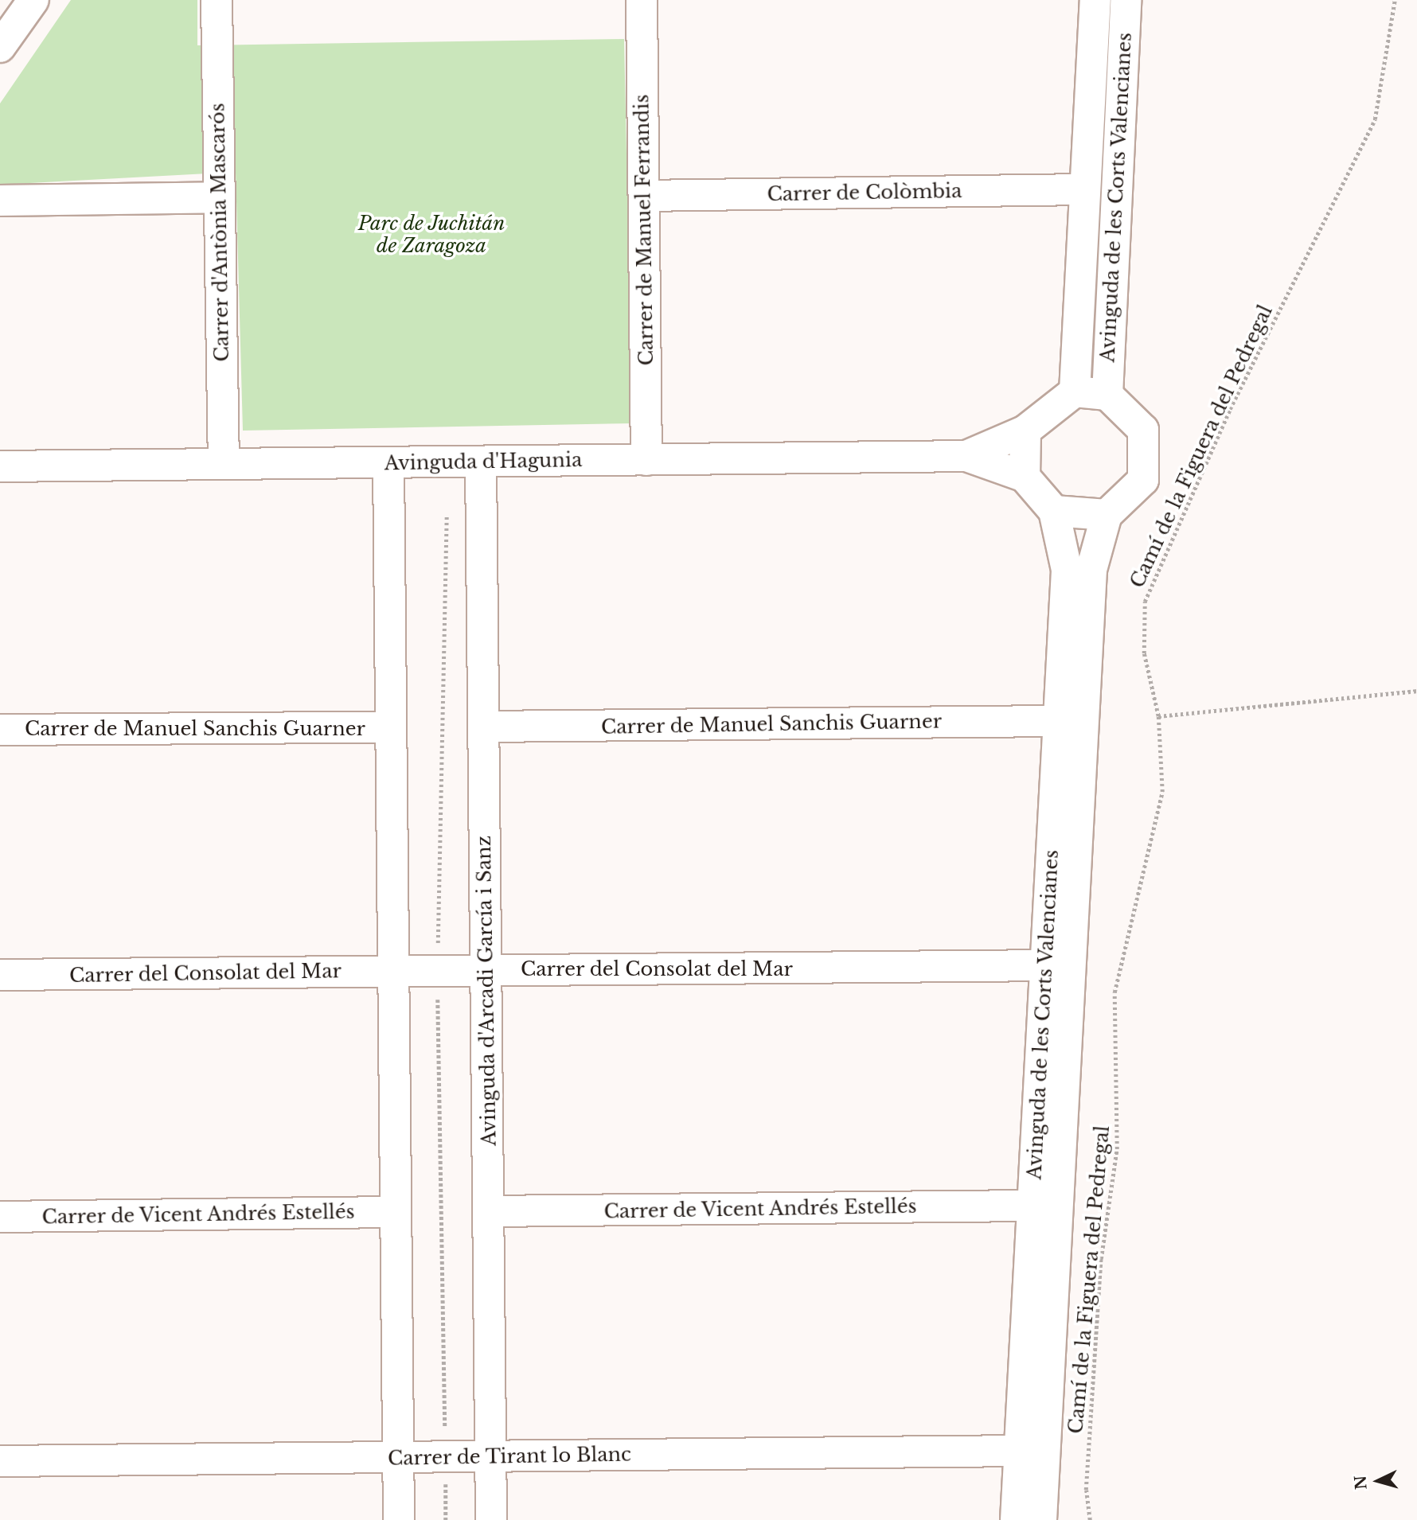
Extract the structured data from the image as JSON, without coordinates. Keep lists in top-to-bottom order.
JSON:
{
  "streets": {
    "street": [
      "Carrer de Colòmbia",
      "Avinguda de les Corts Valencianes",
      "Carrer de Manuel Ferrandis",
      "Carrer d'Antònia Mascarós",
      "Avinguda d'Hagunia",
      "Carrer de Manuel Sanchis Guarner",
      "Carrer del Consolat del Mar",
      "Avinguda d'Arcadi García i Sanz",
      "Carrer de Vicent Andrés Estellés",
      "Carrer de Tirant lo Blanc"
    ],
    "path": ["Camí de la Figuera del Pedregal"]
  },
  "crossings": [
    ["Carrer de Colòmbia", "Avinguda de les Corts Valencianes"],
    ["Carrer de Colòmbia", "Carrer de Manuel Ferrandis"],
    ["Avinguda de les Corts Valencianes", "Avinguda d'Hagunia"],
    ["Avinguda de les Corts Valencianes", "Carrer de Manuel Sanchis Guarner"],
    ["Avinguda de les Corts Valencianes", "Carrer del Consolat del Mar"],
    ["Avinguda de les Corts Valencianes", "Carrer de Vicent Andrés Estellés"],
    ["Avinguda de les Corts Valencianes", "Carrer de Tirant lo Blanc"],
    ["Carrer de Manuel Ferrandis", "Avinguda d'Hagunia"],
    ["Carrer d'Antònia Mascarós", "Avinguda d'Hagunia"],
    ["Avinguda d'Hagunia", "Avinguda d'Arcadi García i Sanz"],
    ["Carrer de Manuel Sanchis Guarner", "Avinguda d'Arcadi García i Sanz"],
    ["Carrer del Consolat del Mar", "Avinguda d'Arcadi García i Sanz"],
    ["Avinguda d'Arcadi García i Sanz", "Carrer de Vicent Andrés Estellés"],
    ["Avinguda d'Arcadi García i Sanz", "Carrer de Tirant lo Blanc"]
  ],
  "parks": ["Parc de Juchitán de Zaragoza"],
  "north": "left"
}
